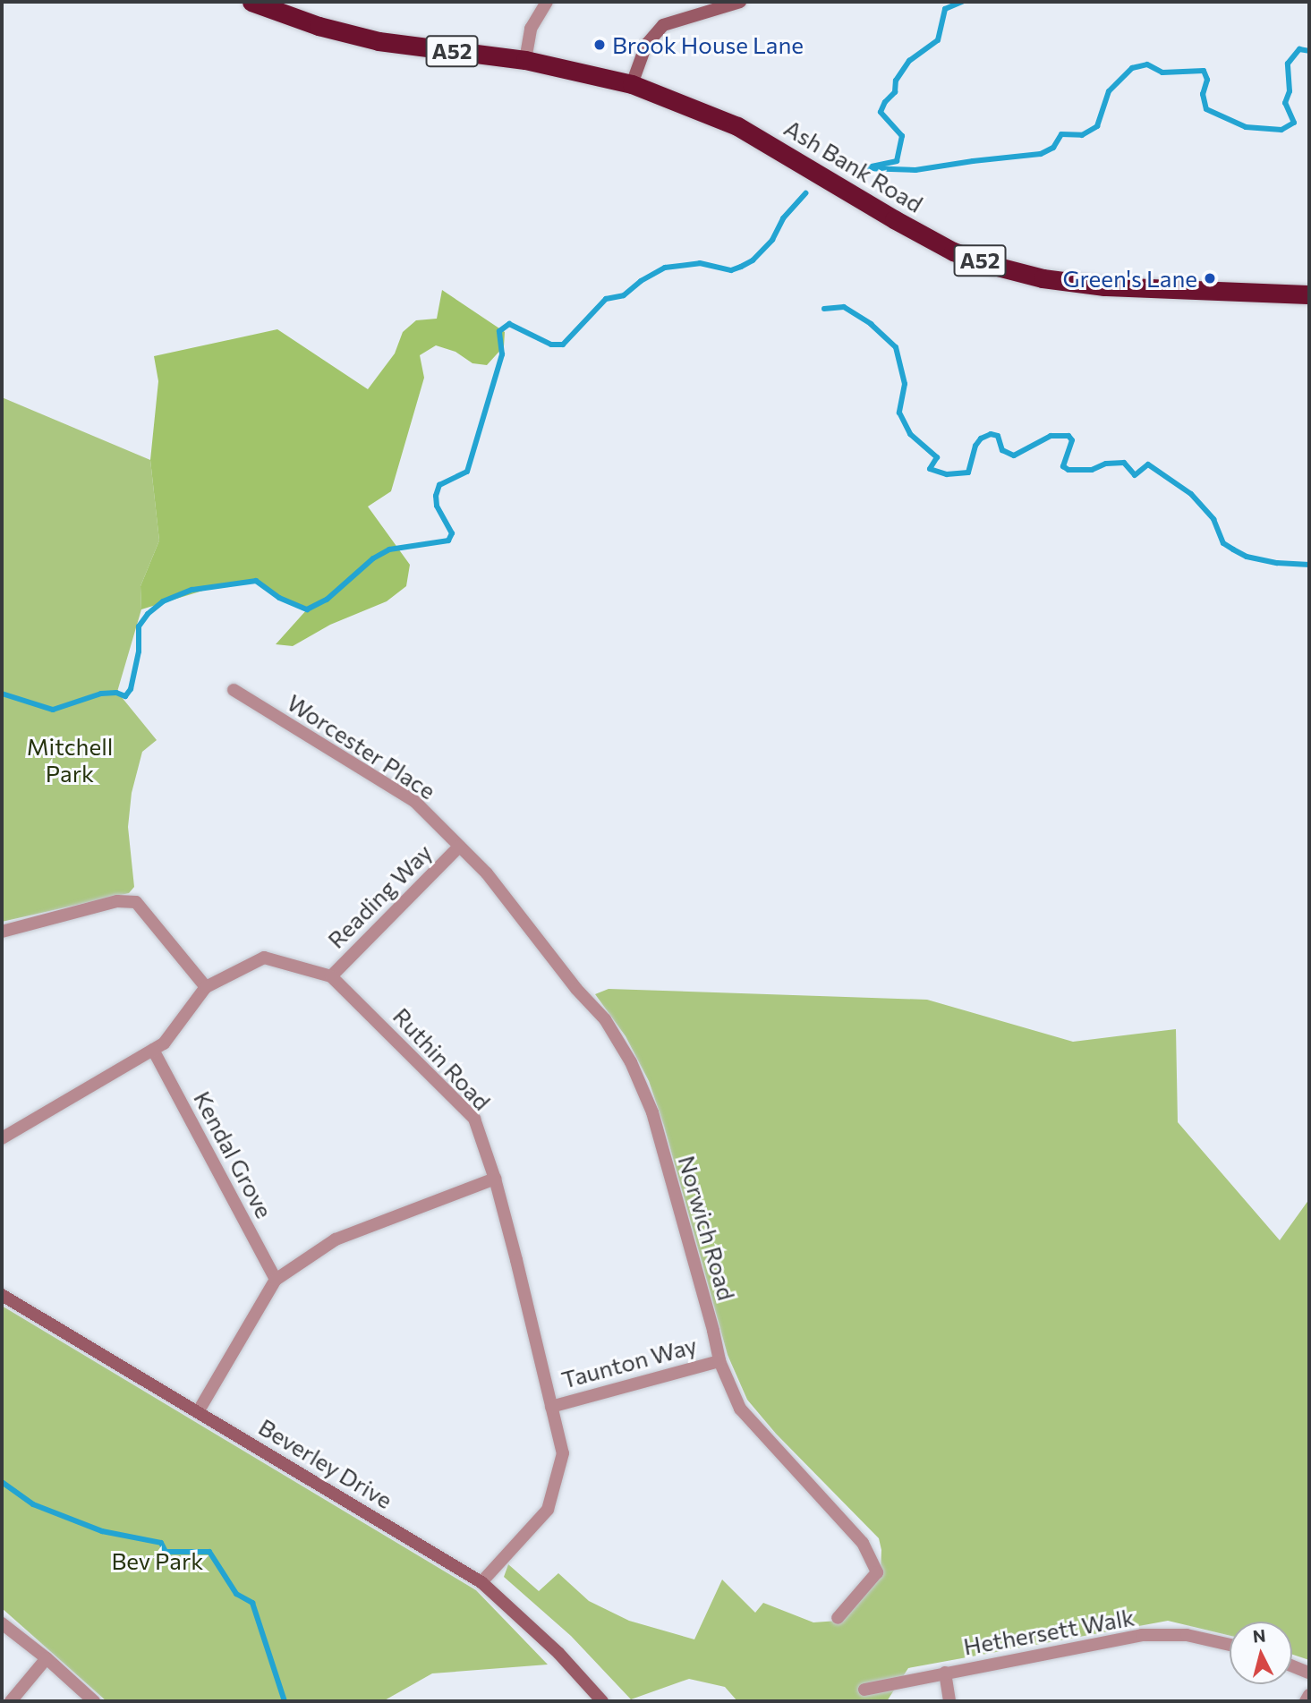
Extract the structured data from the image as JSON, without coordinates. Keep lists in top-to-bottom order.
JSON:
{
  "streets": {
    "highway": ["A52", "Ash Bank Road"],
    "street": [
      "Worcester Place",
      "Reading Way",
      "Ruthin Road",
      "Kendal Grove",
      "Norwich Road",
      "Taunton Way",
      "Beverley Drive",
      "Hethersett Walk"
    ]
  },
  "crossings": [
    ["Worcester Place", "Reading Way"],
    ["Worcester Place", "Norwich Road"],
    ["Reading Way", "Ruthin Road"],
    ["Reading Way", "Norwich Road"],
    ["Ruthin Road", "Kendal Grove"],
    ["Ruthin Road", "Taunton Way"],
    ["Ruthin Road", "Beverley Drive"],
    ["Norwich Road", "Taunton Way"]
  ],
  "parks": ["Mitchell Park", "Bev Park"],
  "places": ["Brook House Lane", "Green's Lane"],
  "north": "top"
}
